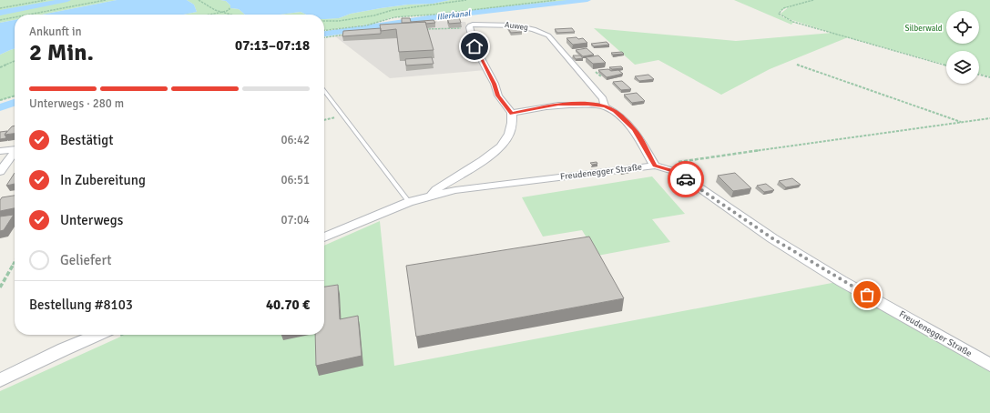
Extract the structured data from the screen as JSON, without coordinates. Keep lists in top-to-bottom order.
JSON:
{
  "streets": {
    "street": ["Auweg", "Freudenegger Straße"]
  },
  "crossings": [
    ["Auweg", "Freudenegger Straße"]
  ],
  "water": ["Illerkanal"],
  "parks": ["Silberwald"],
  "page": {
    "heading": ["2 Min.", "Ankunft in", "07:13–07:18"],
    "panel": ["Bestellung #8103", "40.70 €"],
    "bar": "Unterwegs · 280 m",
    "list": [
      ["Bestätigt", "06:42"],
      ["In Zubereitung", "06:51"],
      ["Unterwegs", "07:04"],
      "Geliefert"
    ]
  }
}
